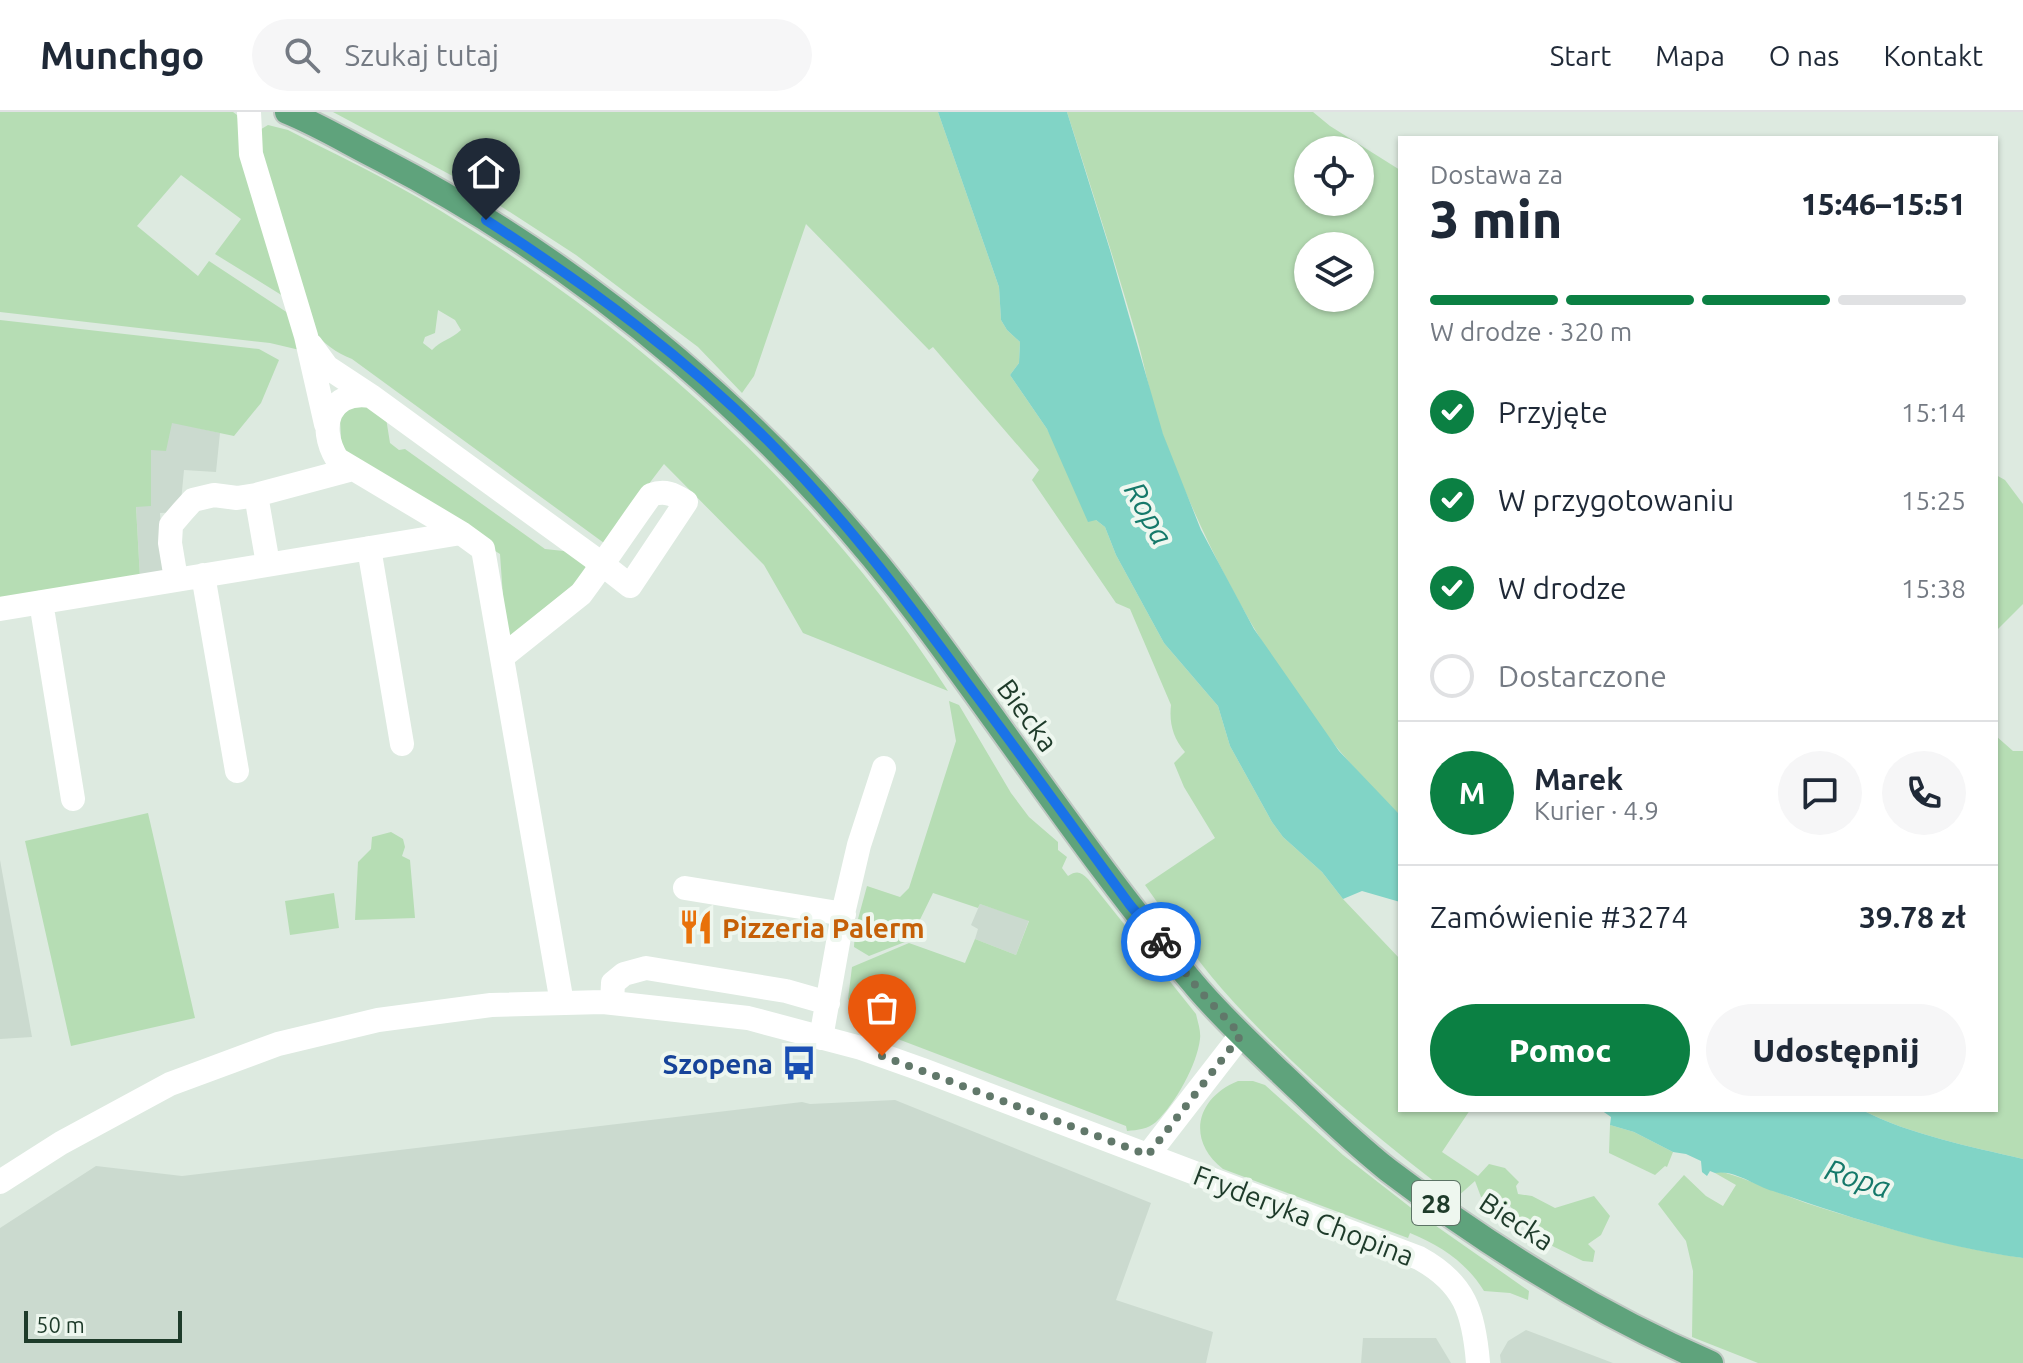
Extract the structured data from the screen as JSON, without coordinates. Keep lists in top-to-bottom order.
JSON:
{
  "streets": {
    "main road": ["Biecka", "28"],
    "street": ["Fryderyka Chopina"]
  },
  "water": ["Ropa"],
  "places": {
    "restaurant": ["Pizzeria Palerm"],
    "bus stop": ["Szopena"]
  },
  "scale_bar": "50 m",
  "page": {
    "header": "Munchgo",
    "search": "Szukaj tutaj",
    "nav": [
      "Start",
      "Mapa",
      "O nas",
      "Kontakt"
    ],
    "heading": ["3 min", "Dostawa za", "15:46–15:51"],
    "panel": [
      "Marek",
      "Kurier · 4.9",
      "Zamówienie #3274",
      "39.78 zł"
    ],
    "bar": "W drodze · 320 m",
    "list": [
      ["Przyjęte", "15:14"],
      ["W przygotowaniu", "15:25"],
      ["W drodze", "15:38"],
      "Dostarczone"
    ],
    "round": "M",
    "buttons": ["Pomoc", "Udostępnij"],
    "scale": "50 m"
  }
}
